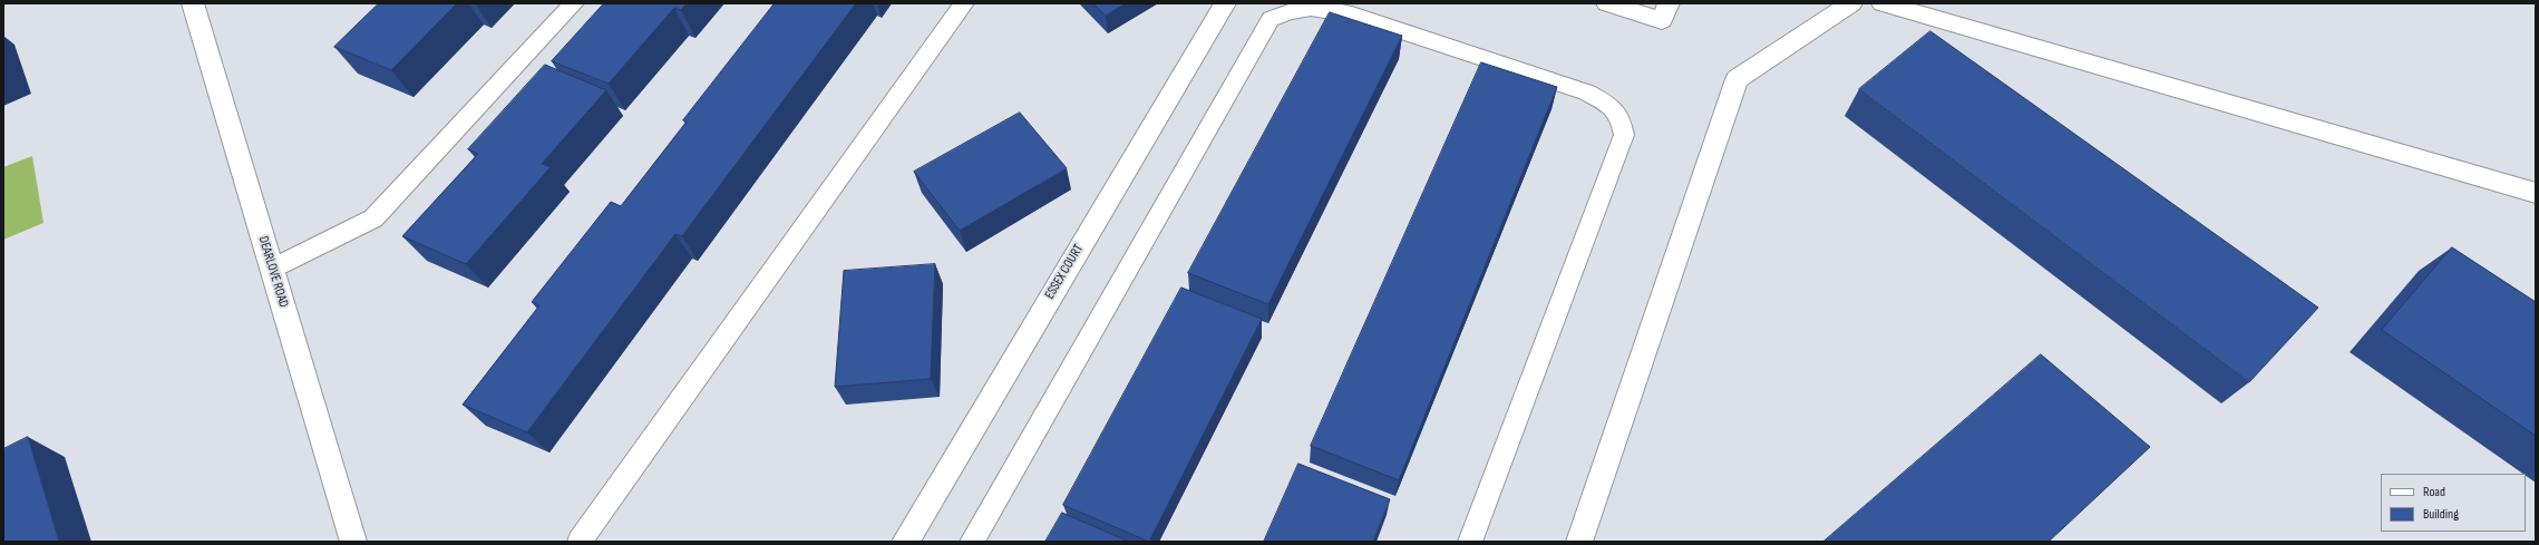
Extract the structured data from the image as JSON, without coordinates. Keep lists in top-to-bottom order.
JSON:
{
  "streets": {
    "street": ["DEARLOVE ROAD", "ESSEX COURT"]
  },
  "legend": ["Road", "Building"]
}
